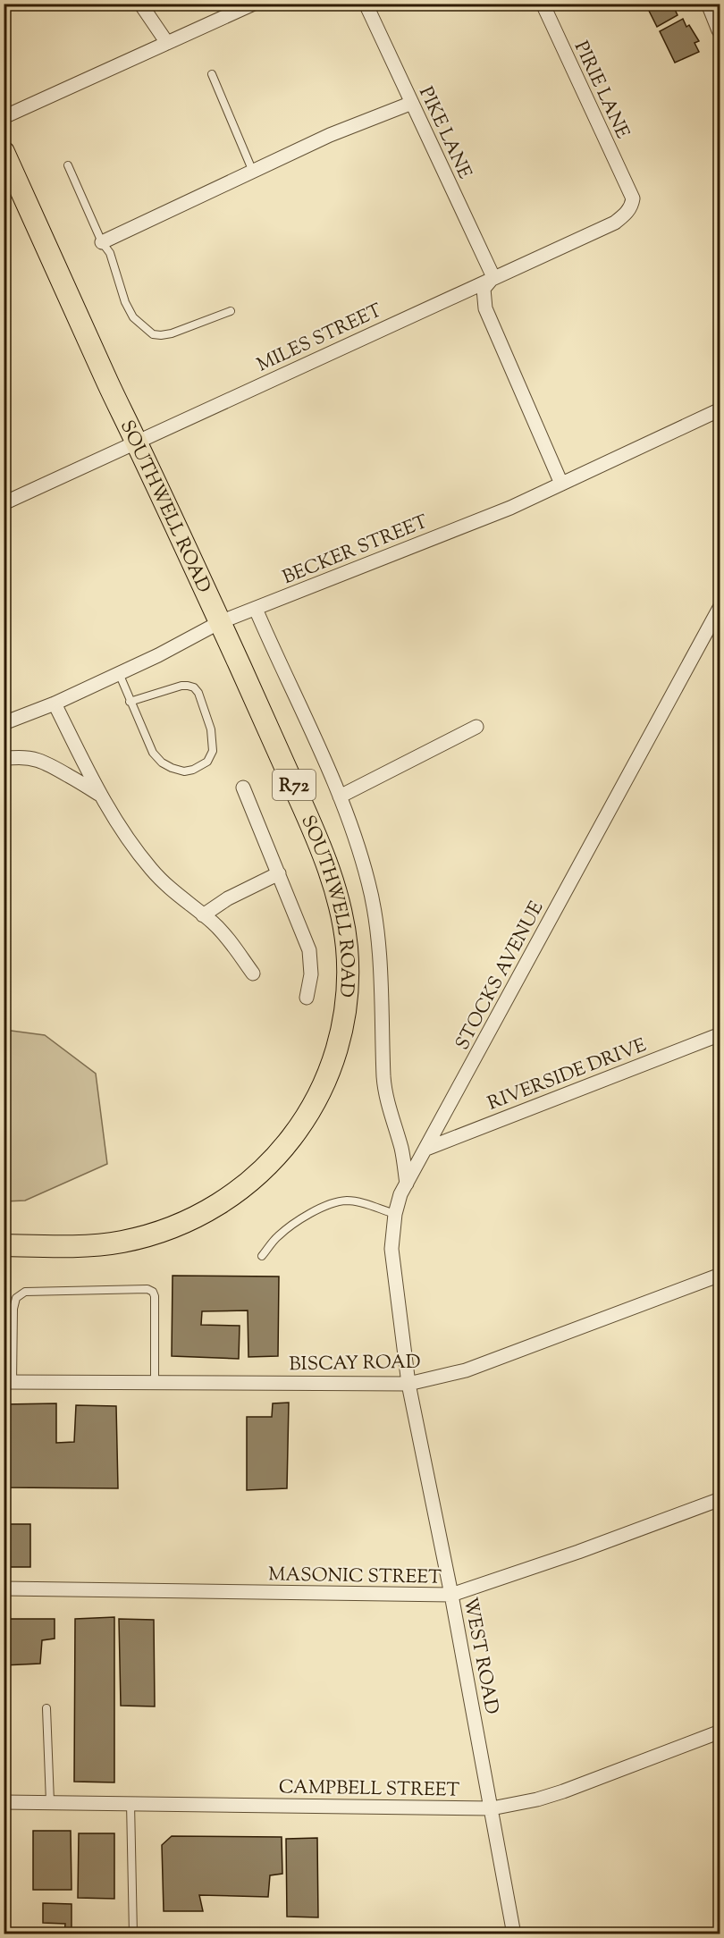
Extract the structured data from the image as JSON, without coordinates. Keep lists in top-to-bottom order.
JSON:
{
  "streets": {
    "main road": ["SOUTHWELL ROAD", "R72"],
    "street": [
      "PIRIE LANE",
      "PIKE LANE",
      "MILES STREET",
      "BECKER STREET",
      "STOCKS AVENUE",
      "RIVERSIDE DRIVE",
      "BISCAY ROAD",
      "MASONIC STREET",
      "WEST ROAD",
      "CAMPBELL STREET"
    ]
  },
  "crossings": [
    ["PIRIE LANE", "MILES STREET"],
    ["PIKE LANE", "MILES STREET"],
    ["MILES STREET", "SOUTHWELL ROAD"],
    ["SOUTHWELL ROAD", "BECKER STREET"],
    ["SOUTHWELL ROAD", "STOCKS AVENUE"],
    ["STOCKS AVENUE", "RIVERSIDE DRIVE"],
    ["STOCKS AVENUE", "BISCAY ROAD"],
    ["STOCKS AVENUE", "WEST ROAD"],
    ["BISCAY ROAD", "WEST ROAD"],
    ["MASONIC STREET", "WEST ROAD"],
    ["WEST ROAD", "CAMPBELL STREET"]
  ]
}
